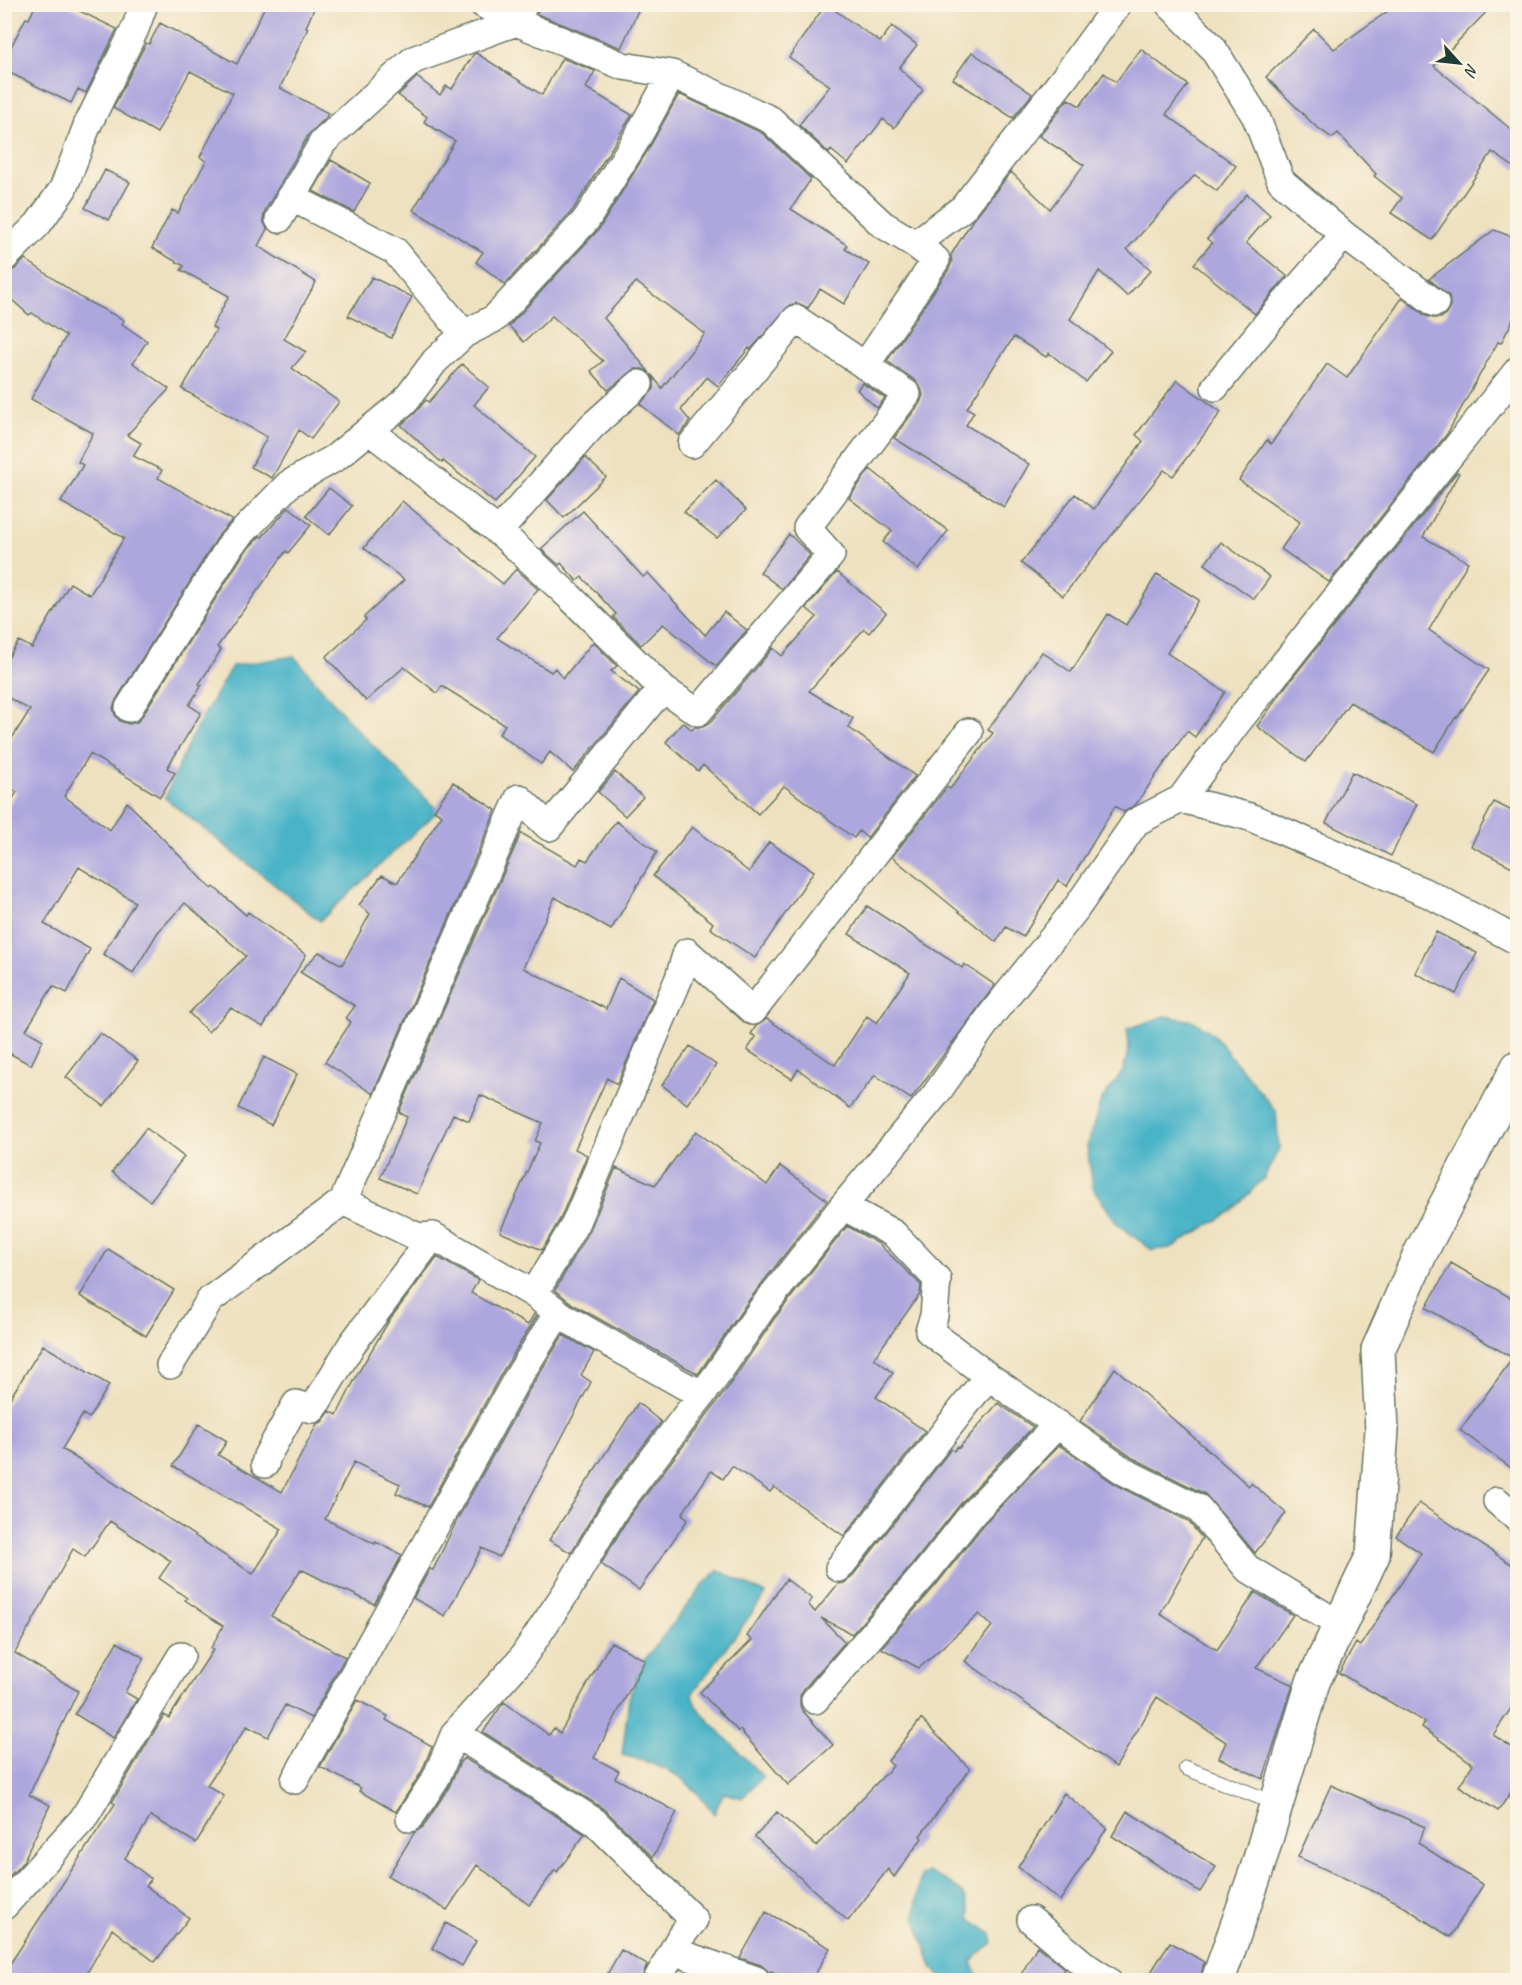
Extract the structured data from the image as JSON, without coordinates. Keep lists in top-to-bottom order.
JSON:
{
  "north": "bottom right"
}
